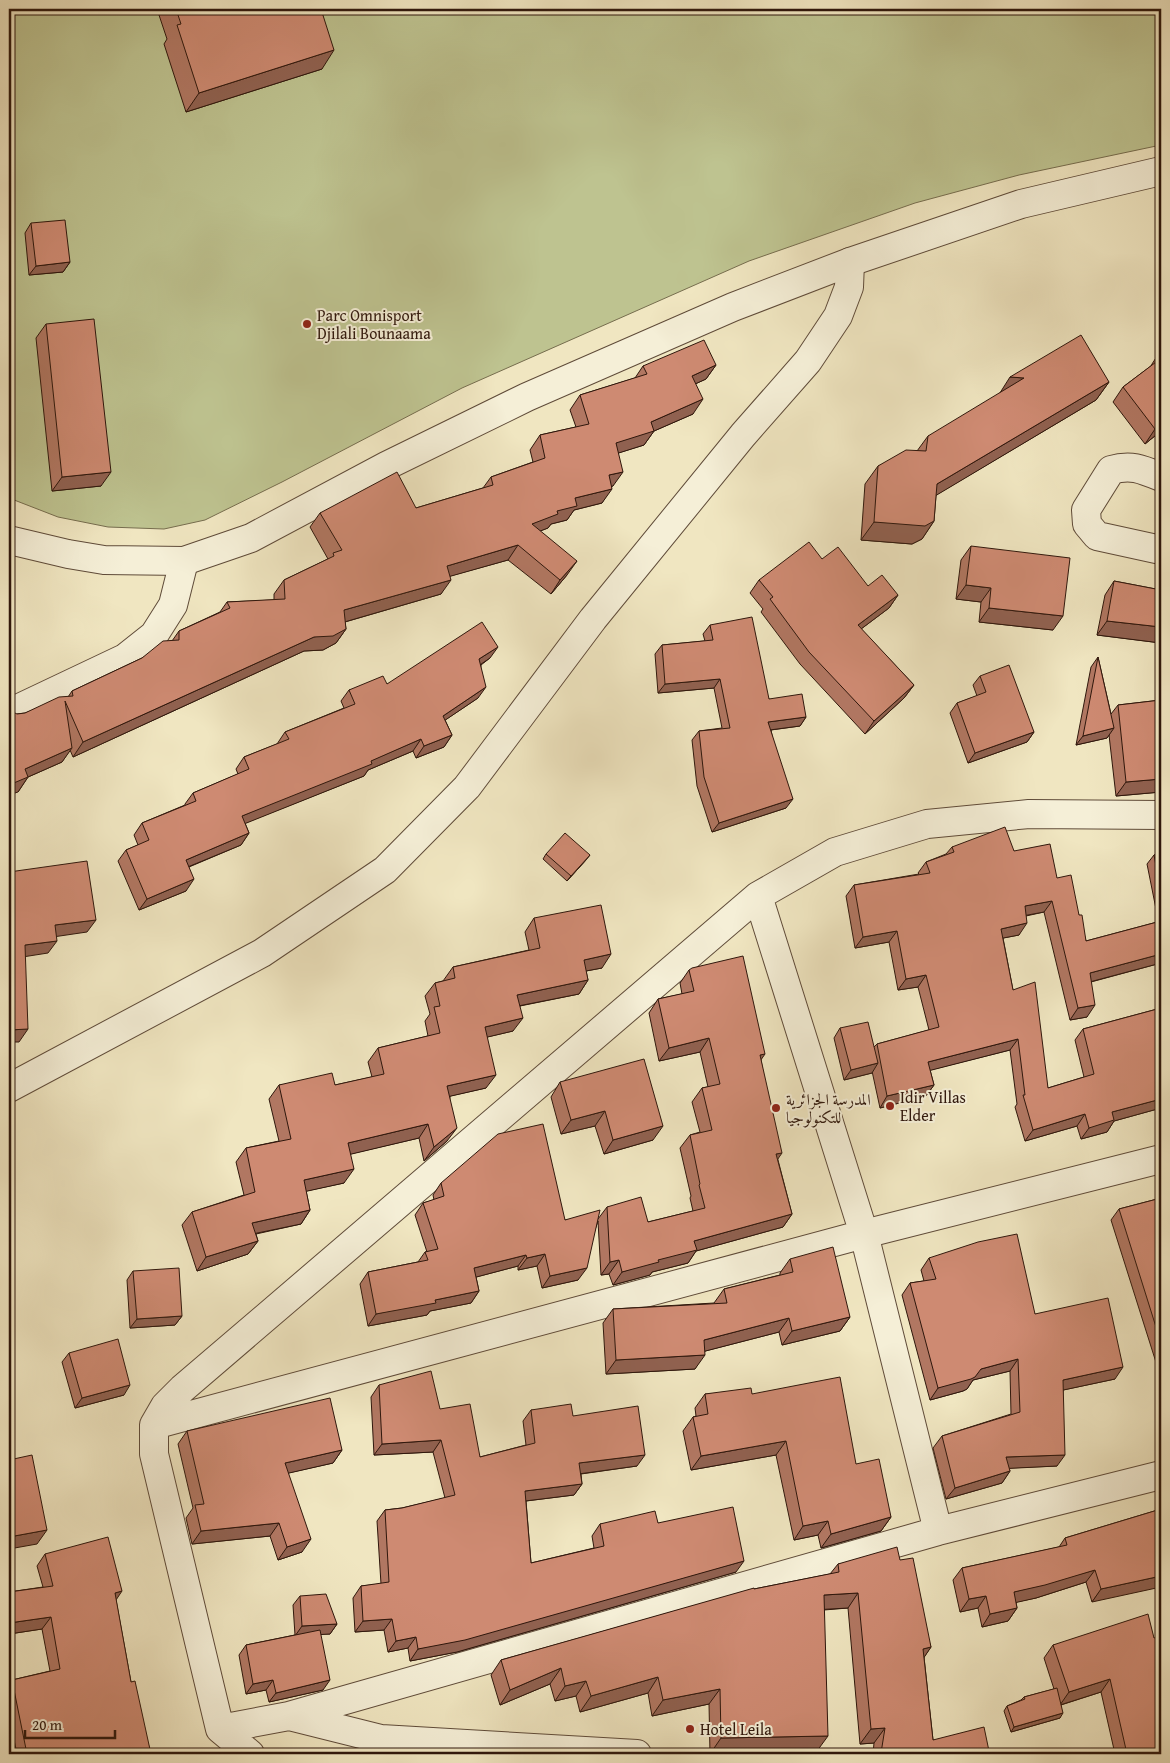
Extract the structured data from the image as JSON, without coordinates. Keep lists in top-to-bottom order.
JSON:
{
  "places": [
    "Parc Omnisport Djilali Bounaama",
    "Idir Villas Elder",
    "المدرسة الجزائرية للتكنولوجيا",
    "Hotel Leila"
  ],
  "scale_bar": "20 m"
}
